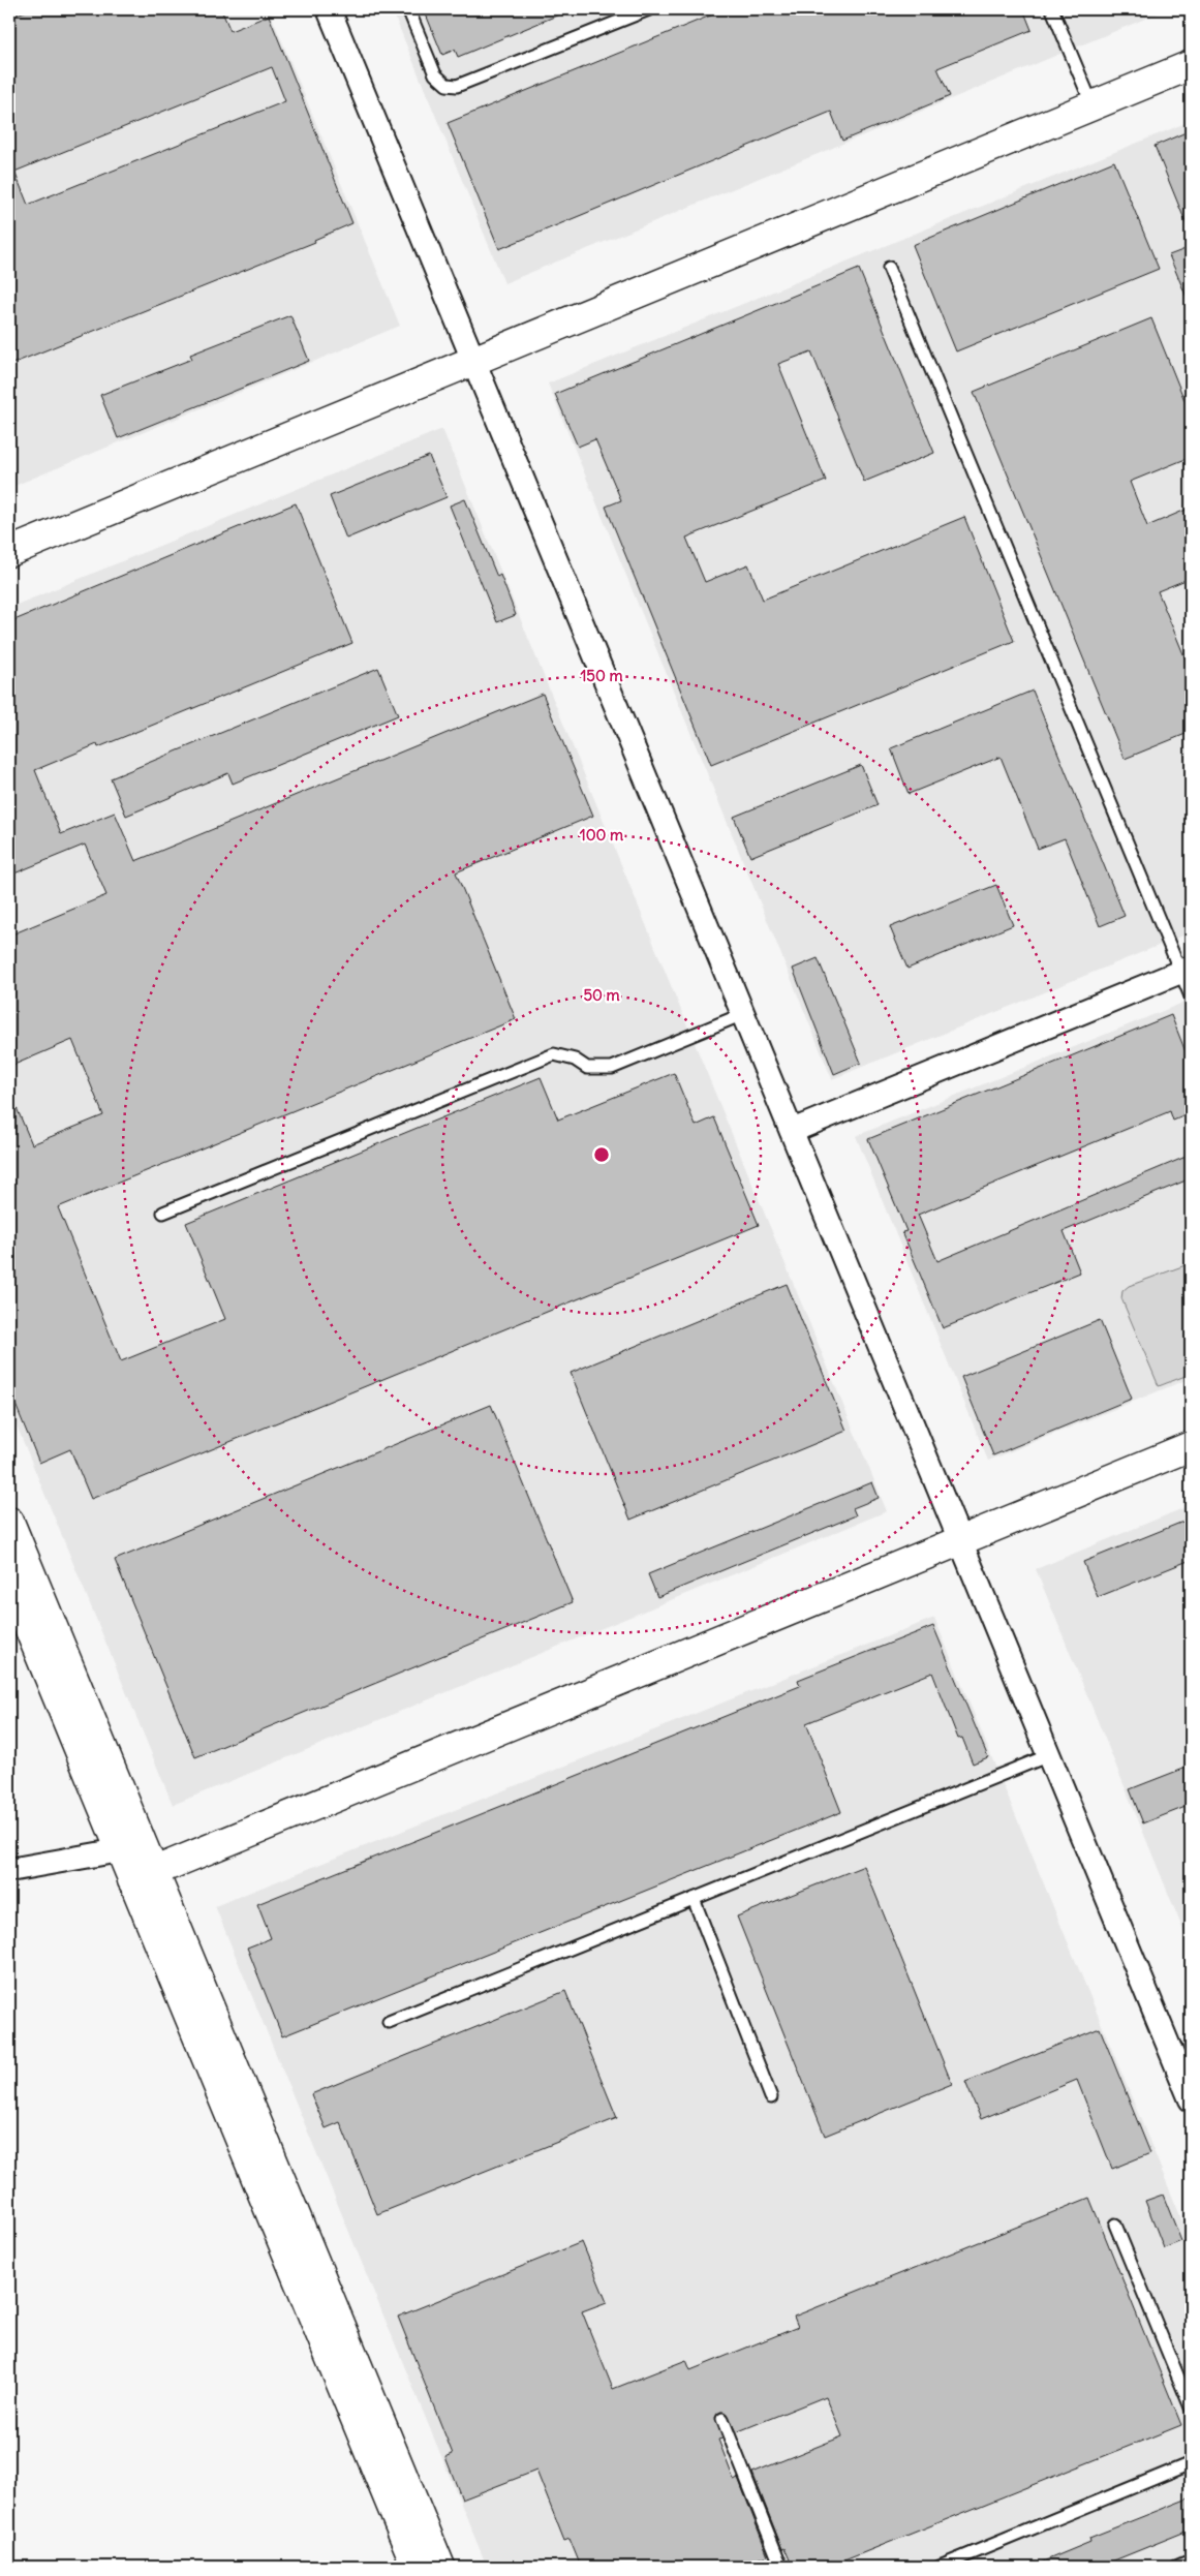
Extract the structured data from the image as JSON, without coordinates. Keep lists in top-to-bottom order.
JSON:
{
  "rings": ["150 m", "100 m", "50 m"]
}
